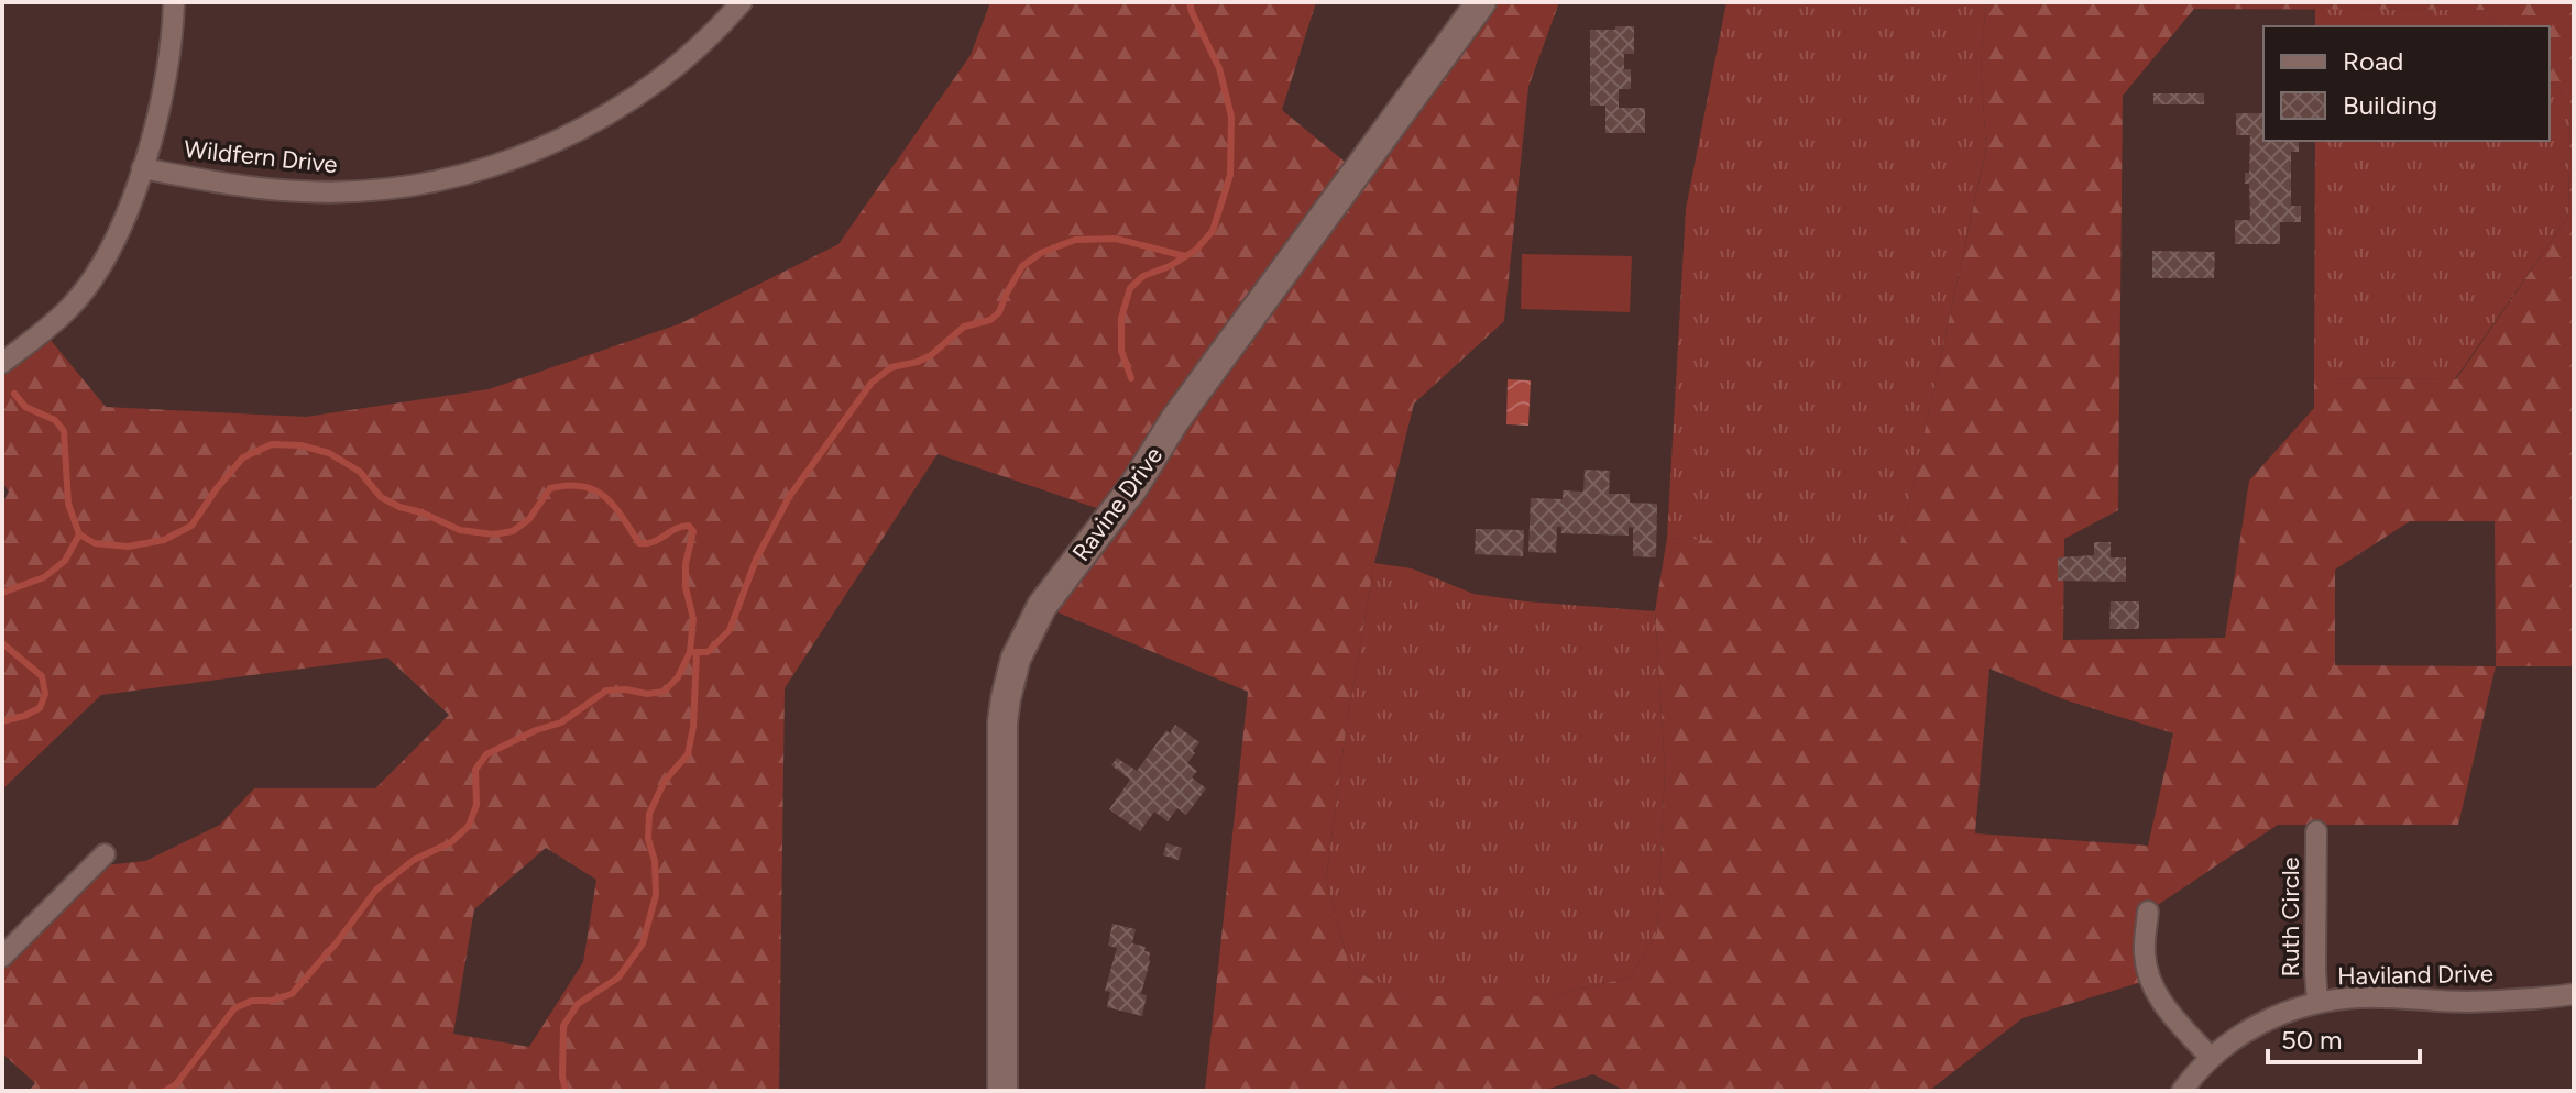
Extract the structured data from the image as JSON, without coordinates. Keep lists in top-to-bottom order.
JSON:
{
  "streets": {
    "street": [
      "Wildfern Drive",
      "Ravine Drive",
      "Ruth Circle",
      "Haviland Drive"
    ]
  },
  "crossings": [
    ["Ruth Circle", "Haviland Drive"]
  ],
  "legend": ["Road", "Building"],
  "scale_bar": "50 m"
}
